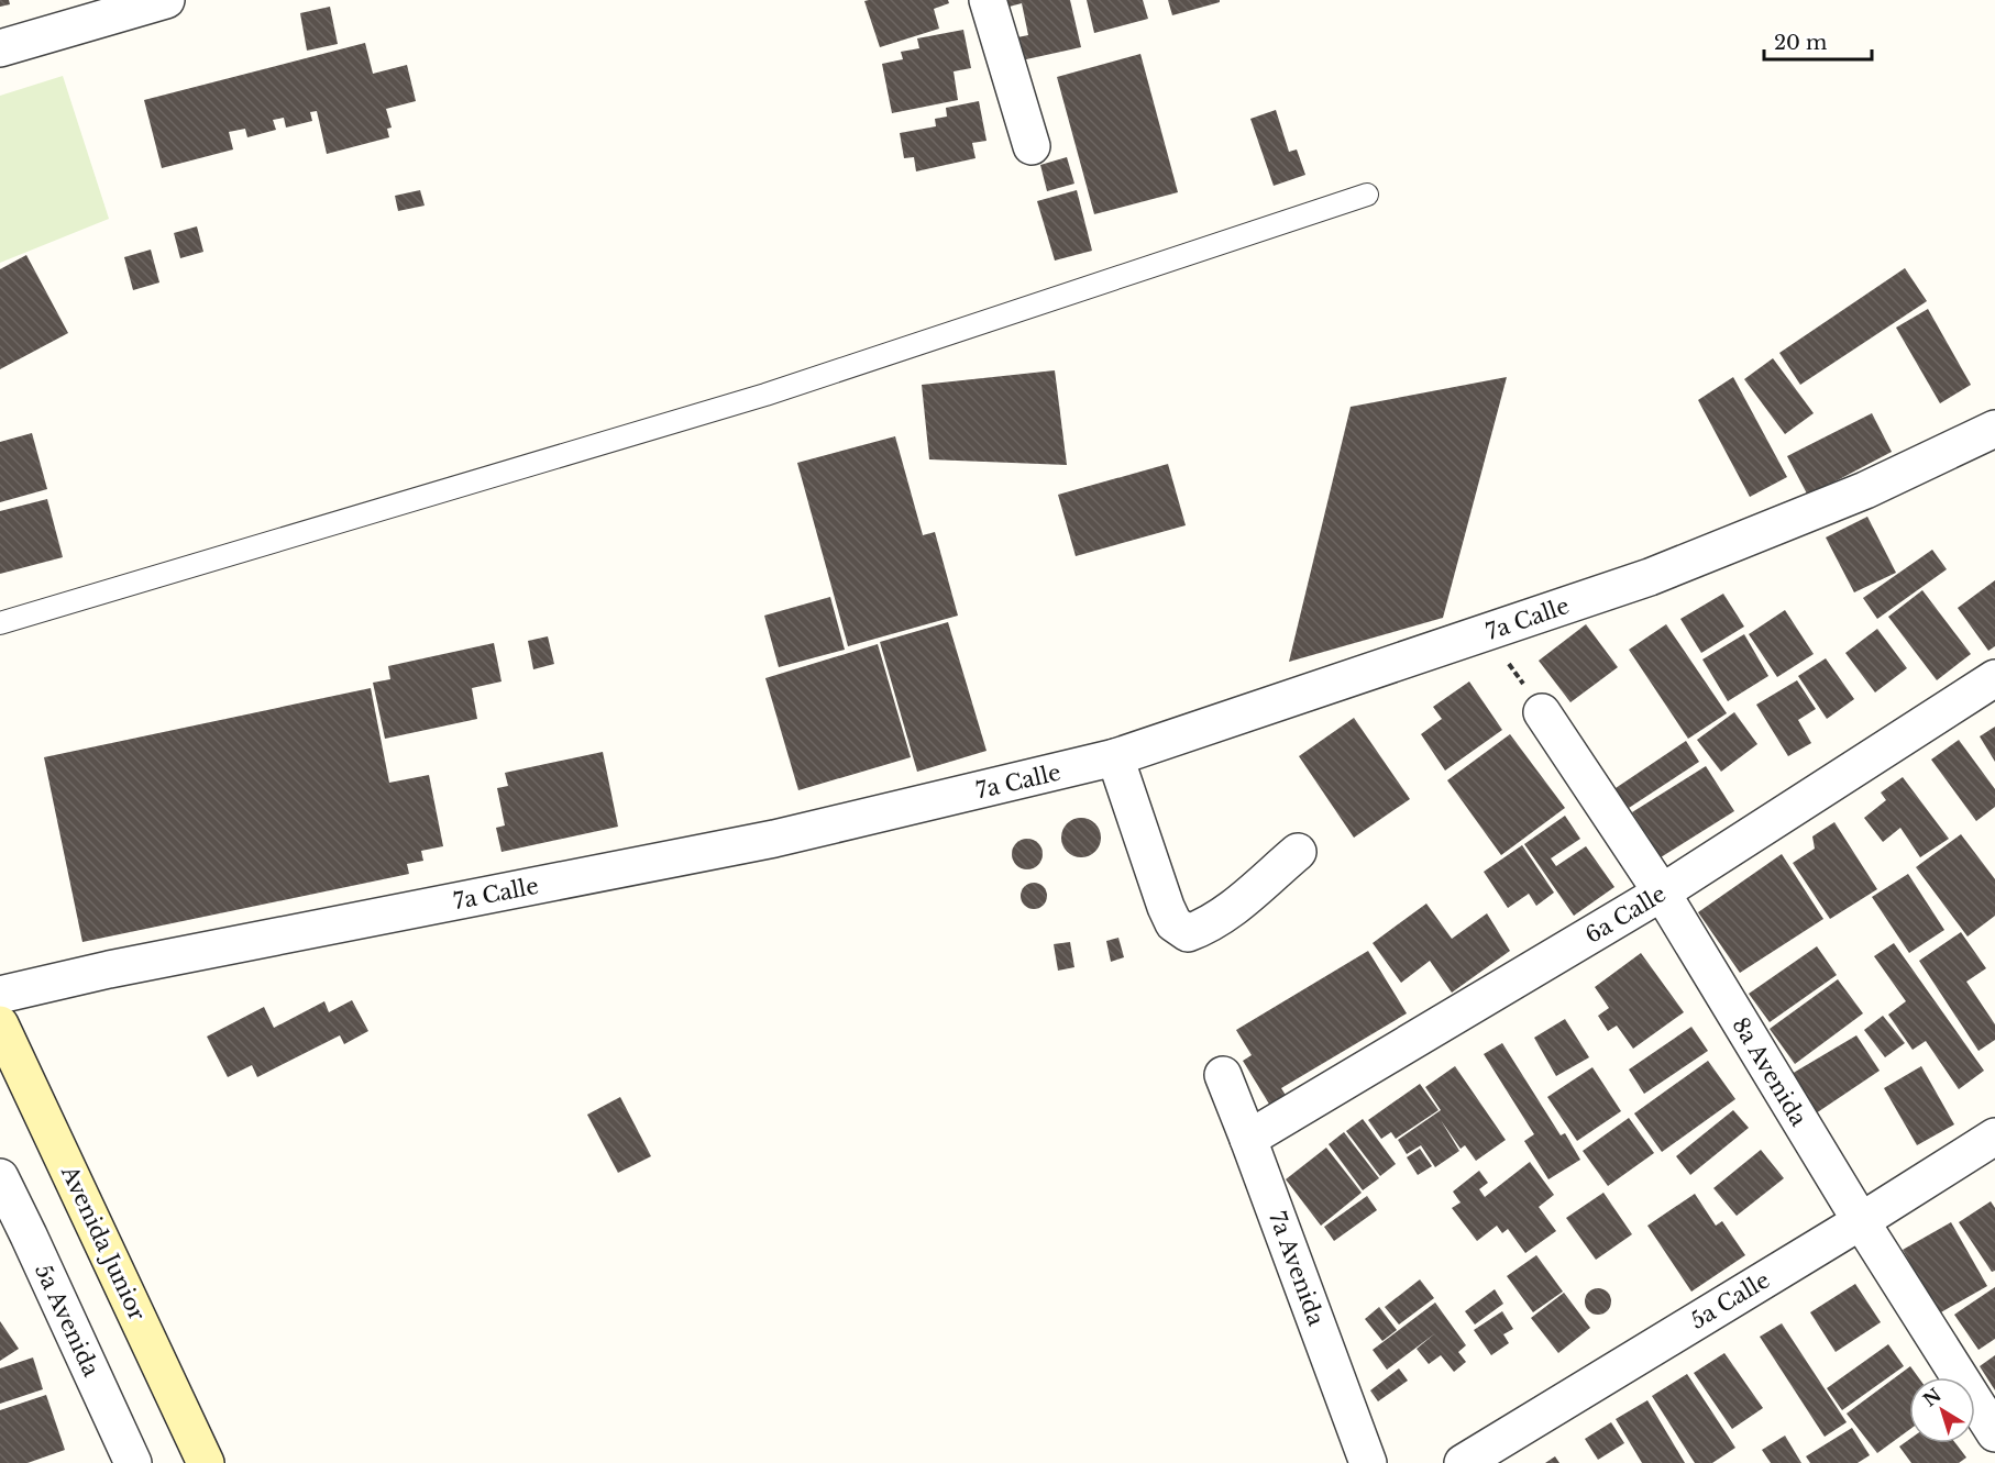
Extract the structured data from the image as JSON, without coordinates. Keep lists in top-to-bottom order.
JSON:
{
  "streets": {
    "main road": ["Avenida Junior"],
    "street": [
      "7a Calle",
      "6a Calle",
      "8a Avenida",
      "7a Avenida",
      "5a Calle",
      "5a Avenida"
    ]
  },
  "crossings": [
    ["6a Calle", "8a Avenida"],
    ["6a Calle", "7a Avenida"],
    ["8a Avenida", "5a Calle"]
  ],
  "scale_bar": "20 m",
  "north": "top left"
}
